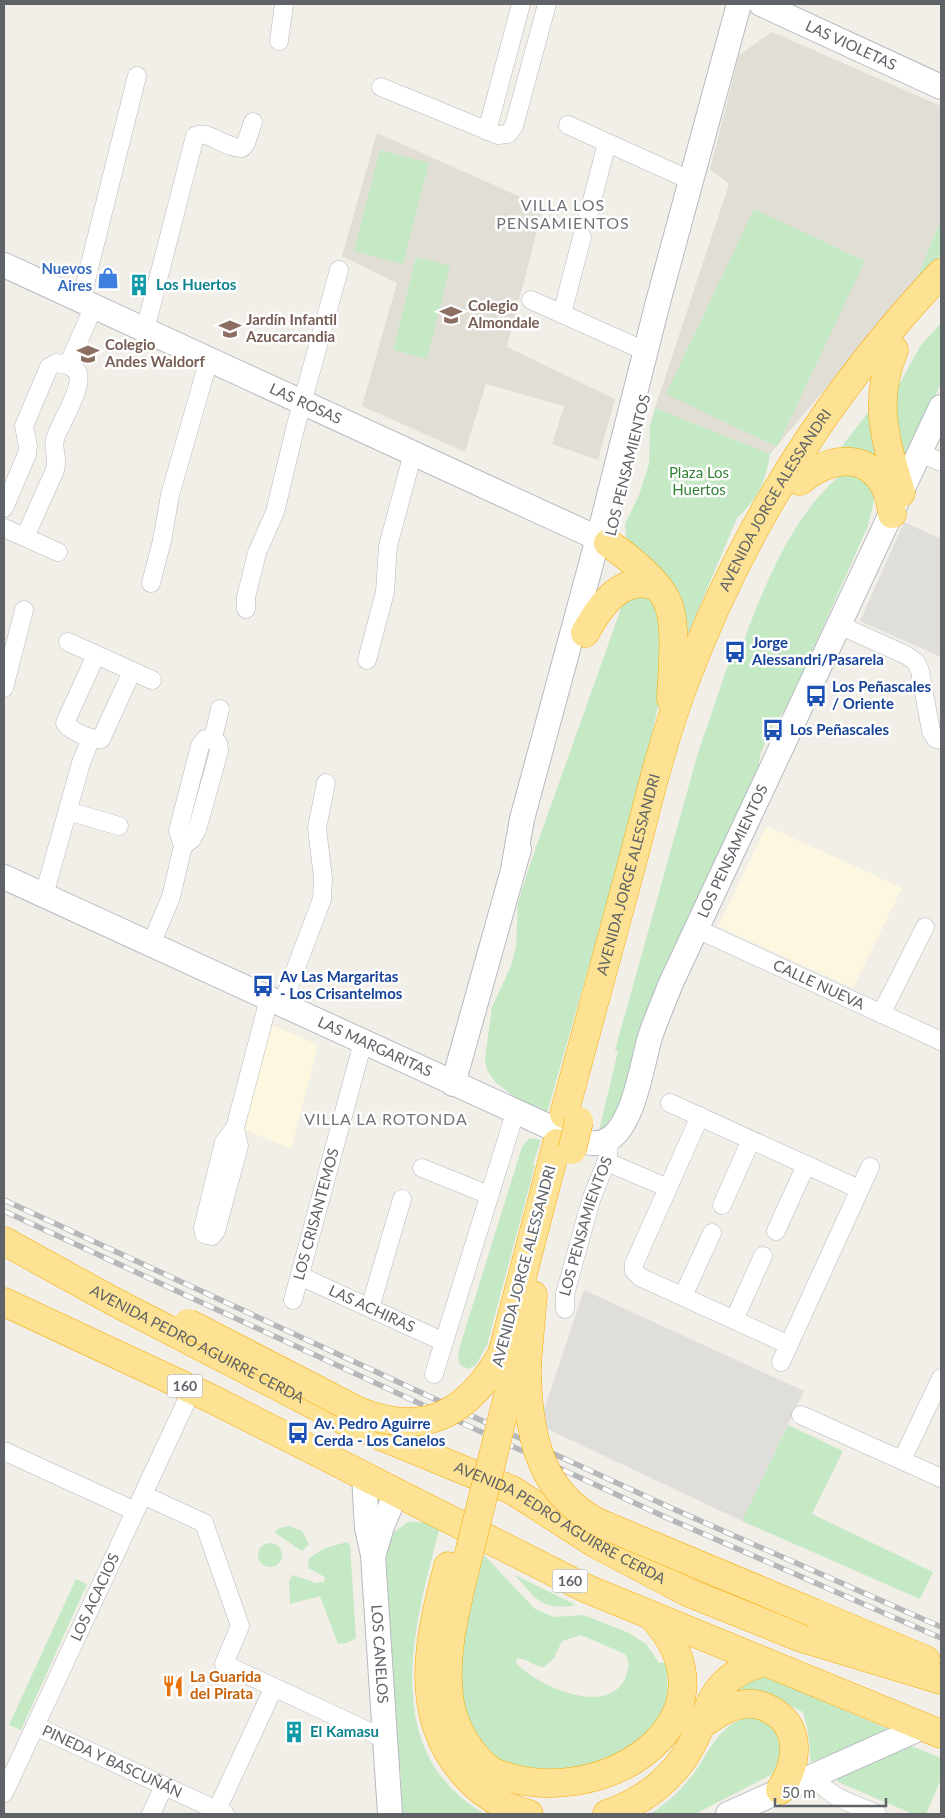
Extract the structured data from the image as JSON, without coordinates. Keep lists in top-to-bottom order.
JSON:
{
  "streets": {
    "highway": ["AVENIDA JORGE ALESSANDRI", "AVENIDA PEDRO AGUIRRE CERDA", "160"],
    "main road": [
      "LAS VIOLETAS",
      "LAS ROSAS",
      "LOS PENSAMIENTOS",
      "LAS MARGARITAS",
      "LOS CANELOS"
    ],
    "street": [
      "CALLE NUEVA",
      "LOS CRISANTEMOS",
      "LAS ACHIRAS",
      "LOS ACACIOS",
      "PINEDA Y BASCUÑÁN"
    ]
  },
  "crossings": [
    ["LAS ROSAS", "LOS PENSAMIENTOS"],
    ["LOS PENSAMIENTOS", "CALLE NUEVA"],
    ["LOS PENSAMIENTOS", "LAS MARGARITAS"],
    ["LAS MARGARITAS", "LOS CRISANTEMOS"],
    ["LOS CRISANTEMOS", "LAS ACHIRAS"],
    ["160", "LOS CANELOS"],
    ["LOS ACACIOS", "PINEDA Y BASCUÑÁN"]
  ],
  "districts": ["VILLA LOS PENSAMIENTOS", "VILLA LA ROTONDA"],
  "parks": ["Plaza Los Huertos"],
  "places": {
    "shop": ["Nuevos Aires"],
    "building": ["Los Huertos", "El Kamasu"],
    "school or university": ["Colegio Almondale", "Jardín Infantil Azucarcandia", "Colegio Andes Waldorf"],
    "bus stop": [
      "Jorge Alessandri/Pasarela",
      "Los Peñascales / Oriente",
      "Los Peñascales",
      "Av Las Margaritas - Los Crisantelmos",
      "Av. Pedro Aguirre Cerda - Los Canelos"
    ],
    "restaurant": ["La Guarida del Pirata"]
  },
  "scale_bar": "50 m"
}
